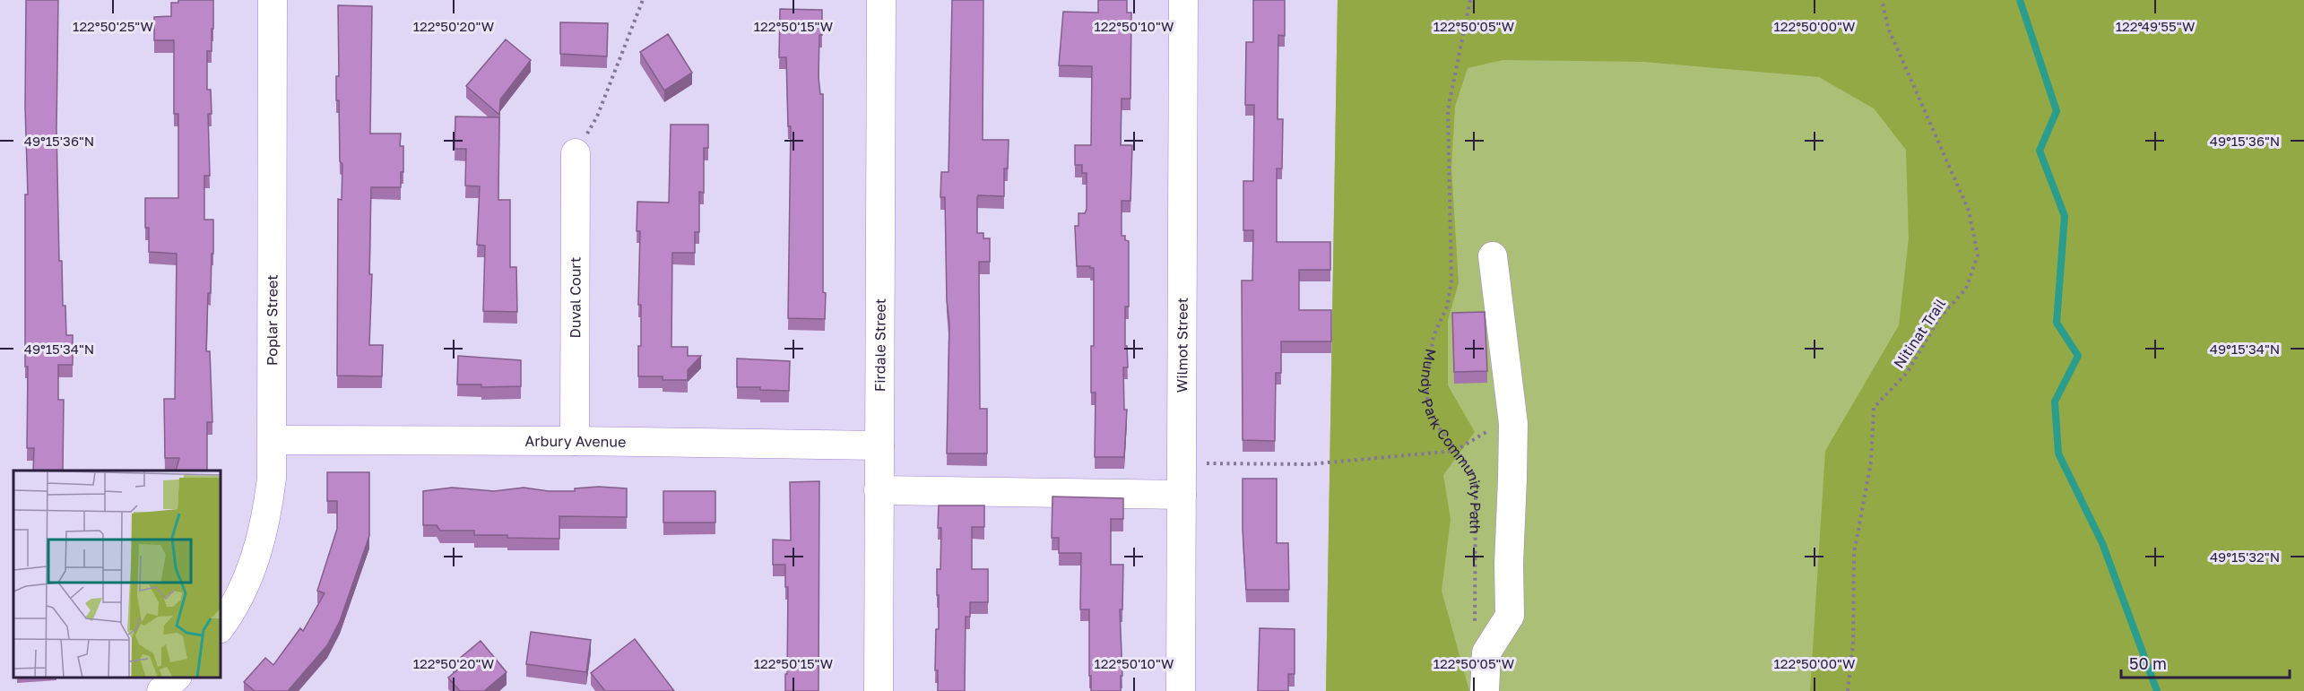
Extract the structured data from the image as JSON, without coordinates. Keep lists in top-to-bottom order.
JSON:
{
  "streets": {
    "street": [
      "Duval Court",
      "Poplar Street",
      "Firdale Street",
      "Wilmot Street",
      "Arbury Avenue"
    ],
    "path": ["Nitinat Trail", "Mundy Park Community Path"]
  },
  "crossings": [
    ["Duval Court", "Arbury Avenue"],
    ["Poplar Street", "Arbury Avenue"],
    ["Firdale Street", "Arbury Avenue"]
  ],
  "scale_bar": "50 m",
  "coordinates": [
    "122°50'25\"W",
    "122°50'20\"W",
    "122°50'15\"W",
    "122°50'10\"W",
    "122°50'05\"W",
    "122°50'00\"W",
    "122°49'55\"W",
    "49°15'36\"N",
    "49°15'34\"N",
    "49°15'32\"N"
  ]
}
